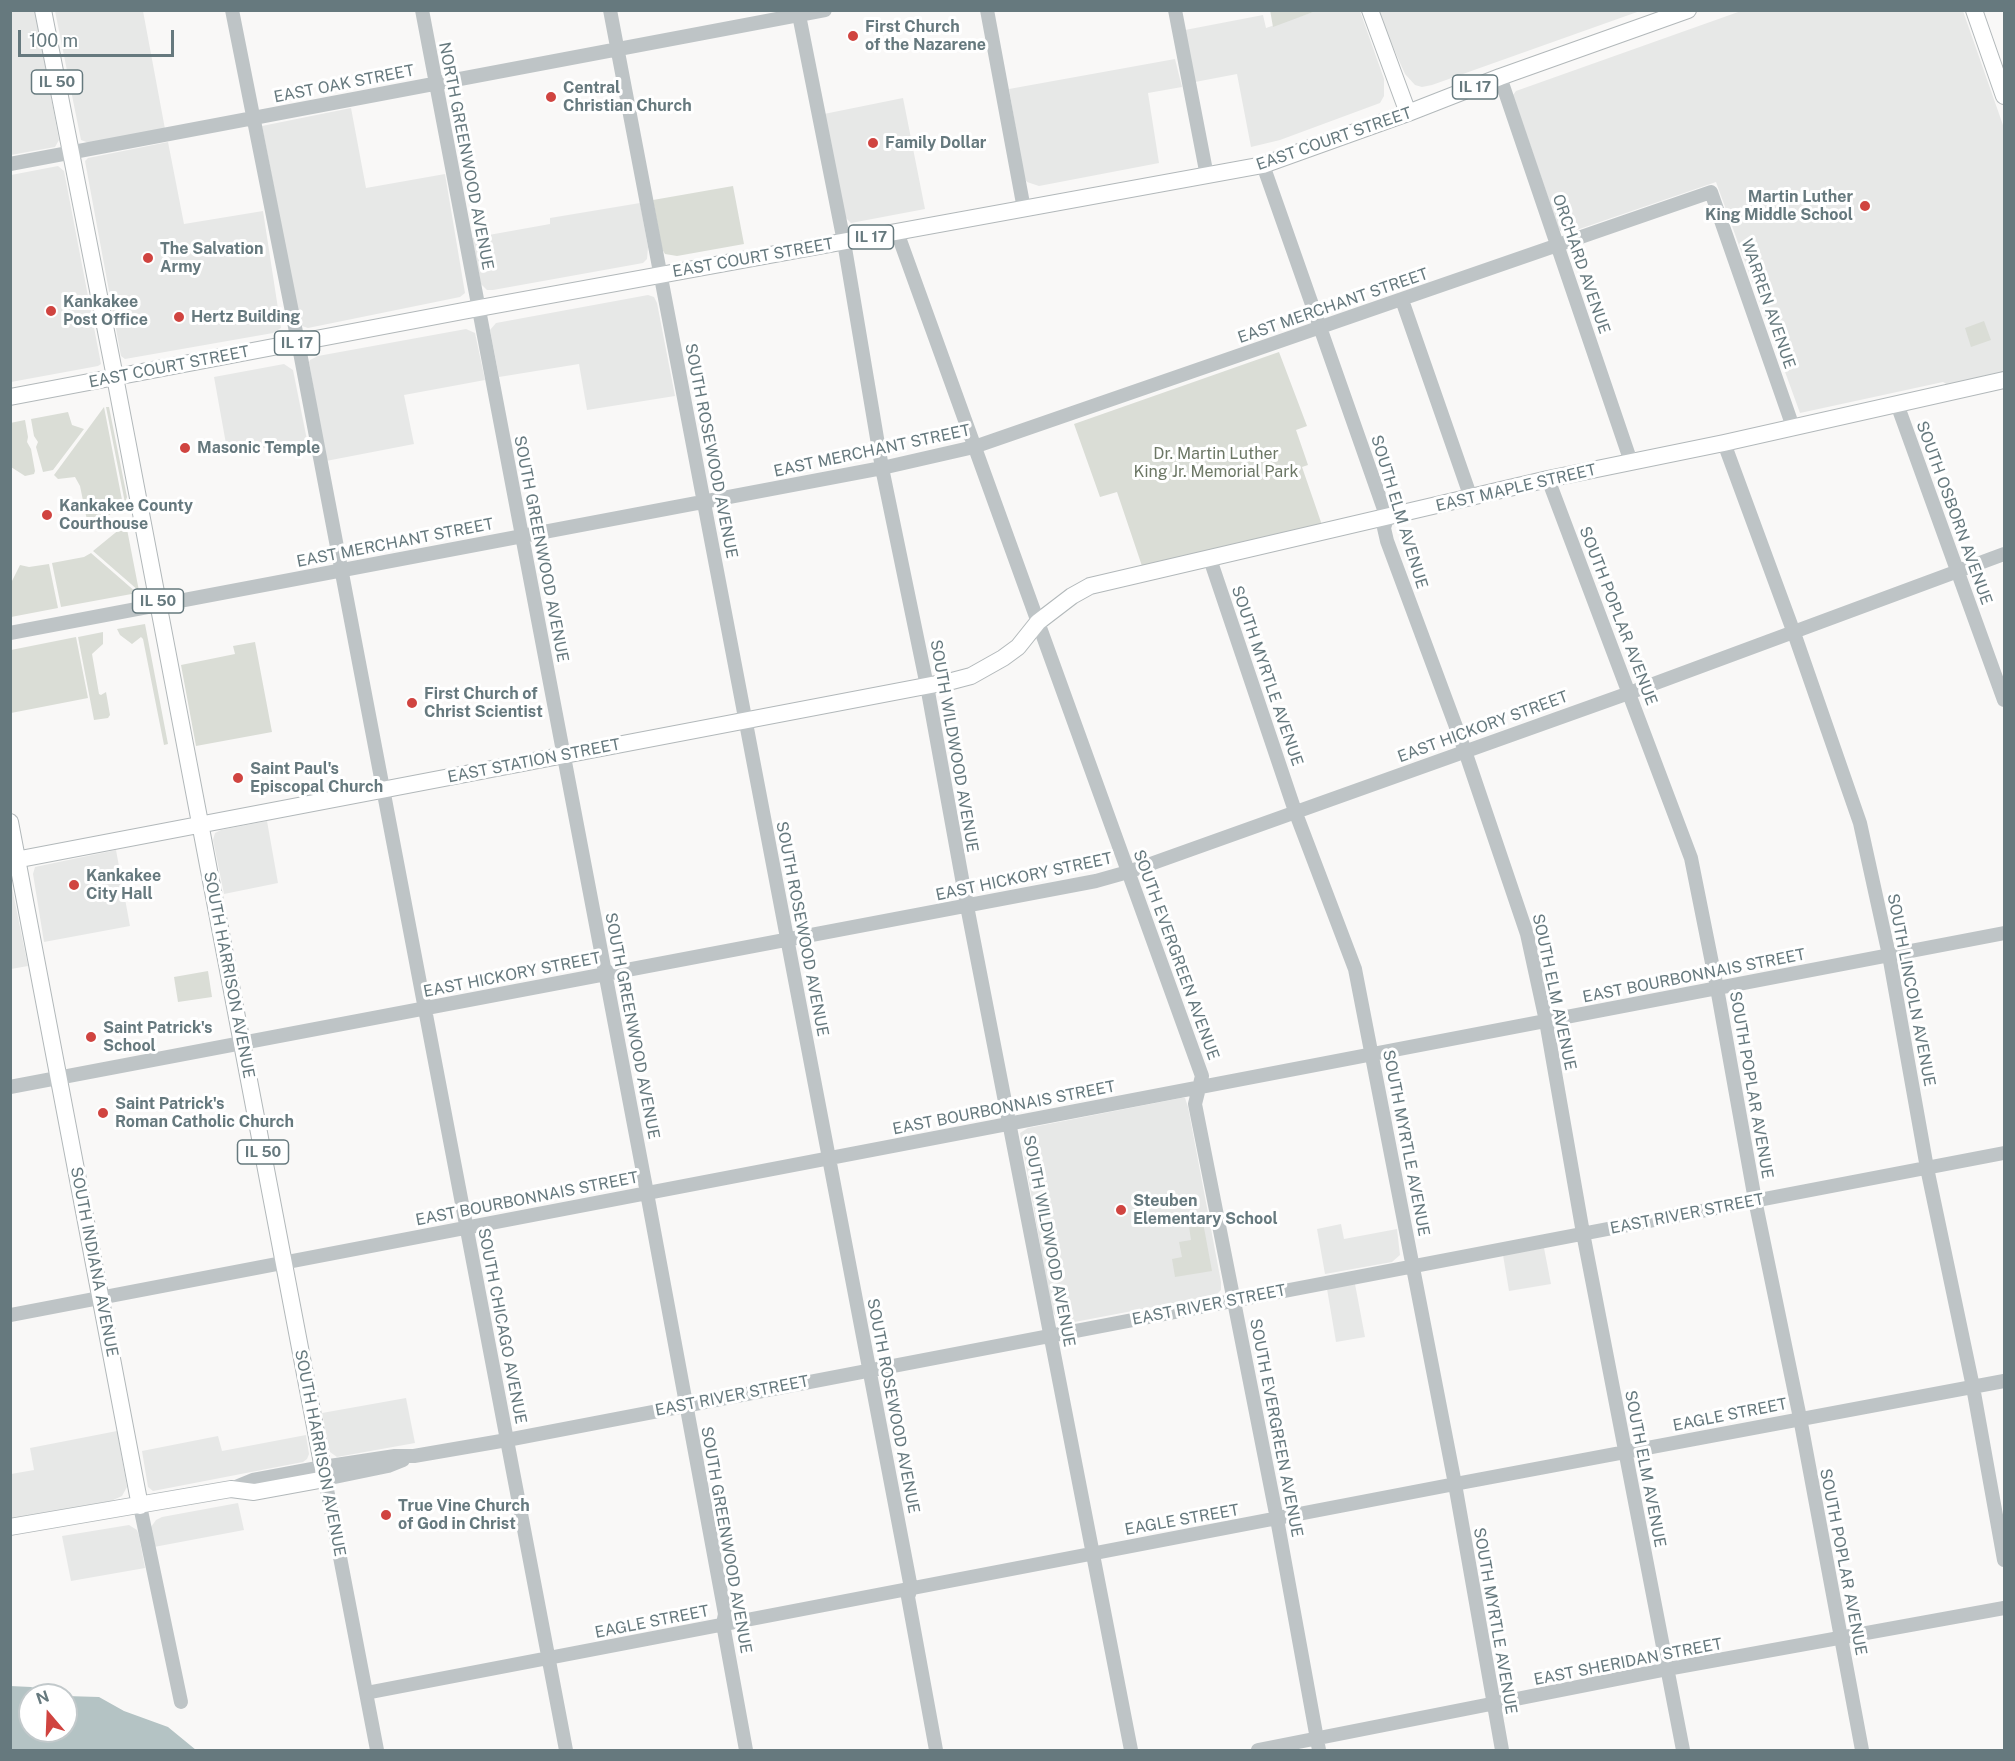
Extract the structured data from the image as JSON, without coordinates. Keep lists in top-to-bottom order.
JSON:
{
  "streets": {
    "main road": [
      "IL 50",
      "IL 17",
      "EAST COURT STREET",
      "EAST MAPLE STREET",
      "EAST STATION STREET",
      "SOUTH HARRISON AVENUE",
      "EAST RIVER STREET",
      "SOUTH INDIANA AVENUE"
    ],
    "street": [
      "EAST OAK STREET",
      "NORTH GREENWOOD AVENUE",
      "ORCHARD AVENUE",
      "WARREN AVENUE",
      "EAST MERCHANT STREET",
      "SOUTH ROSEWOOD AVENUE",
      "SOUTH ELM AVENUE",
      "SOUTH OSBORN AVENUE",
      "SOUTH GREENWOOD AVENUE",
      "SOUTH POPLAR AVENUE",
      "SOUTH MYRTLE AVENUE",
      "EAST HICKORY STREET",
      "SOUTH WILDWOOD AVENUE",
      "SOUTH EVERGREEN AVENUE",
      "EAST BOURBONNAIS STREET",
      "SOUTH LINCOLN AVENUE",
      "SOUTH CHICAGO AVENUE",
      "EAGLE STREET",
      "EAST SHERIDAN STREET"
    ]
  },
  "crossings": [
    ["IL 50", "EAST OAK STREET"],
    ["IL 50", "EAST COURT STREET"],
    ["IL 50", "SOUTH HARRISON AVENUE"],
    ["EAST OAK STREET", "NORTH GREENWOOD AVENUE"],
    ["EAST OAK STREET", "SOUTH ROSEWOOD AVENUE"],
    ["EAST OAK STREET", "SOUTH WILDWOOD AVENUE"],
    ["EAST OAK STREET", "SOUTH CHICAGO AVENUE"],
    ["EAST COURT STREET", "NORTH GREENWOOD AVENUE"],
    ["EAST COURT STREET", "ORCHARD AVENUE"],
    ["EAST COURT STREET", "SOUTH ROSEWOOD AVENUE"],
    ["EAST COURT STREET", "SOUTH ELM AVENUE"],
    ["EAST COURT STREET", "SOUTH GREENWOOD AVENUE"],
    ["EAST COURT STREET", "SOUTH WILDWOOD AVENUE"],
    ["EAST COURT STREET", "SOUTH EVERGREEN AVENUE"],
    ["EAST COURT STREET", "SOUTH HARRISON AVENUE"],
    ["EAST COURT STREET", "SOUTH CHICAGO AVENUE"],
    ["NORTH GREENWOOD AVENUE", "SOUTH GREENWOOD AVENUE"],
    ["ORCHARD AVENUE", "EAST MERCHANT STREET"],
    ["ORCHARD AVENUE", "EAST MAPLE STREET"],
    ["WARREN AVENUE", "EAST MERCHANT STREET"],
    ["WARREN AVENUE", "EAST MAPLE STREET"],
    ["EAST MERCHANT STREET", "SOUTH ROSEWOOD AVENUE"],
    ["EAST MERCHANT STREET", "SOUTH ELM AVENUE"],
    ["EAST MERCHANT STREET", "SOUTH GREENWOOD AVENUE"],
    ["EAST MERCHANT STREET", "SOUTH WILDWOOD AVENUE"],
    ["EAST MERCHANT STREET", "SOUTH EVERGREEN AVENUE"],
    ["EAST MERCHANT STREET", "SOUTH HARRISON AVENUE"],
    ["EAST MERCHANT STREET", "SOUTH CHICAGO AVENUE"],
    ["SOUTH ROSEWOOD AVENUE", "EAST HICKORY STREET"],
    ["SOUTH ROSEWOOD AVENUE", "EAST STATION STREET"],
    ["SOUTH ROSEWOOD AVENUE", "EAST BOURBONNAIS STREET"],
    ["SOUTH ROSEWOOD AVENUE", "EAST RIVER STREET"],
    ["SOUTH ROSEWOOD AVENUE", "EAGLE STREET"],
    ["EAST MAPLE STREET", "SOUTH ELM AVENUE"],
    ["EAST MAPLE STREET", "SOUTH OSBORN AVENUE"],
    ["EAST MAPLE STREET", "SOUTH POPLAR AVENUE"],
    ["EAST MAPLE STREET", "SOUTH MYRTLE AVENUE"],
    ["EAST MAPLE STREET", "EAST STATION STREET"],
    ["EAST MAPLE STREET", "SOUTH EVERGREEN AVENUE"],
    ["EAST MAPLE STREET", "SOUTH LINCOLN AVENUE"],
    ["SOUTH ELM AVENUE", "EAST HICKORY STREET"],
    ["SOUTH ELM AVENUE", "EAST BOURBONNAIS STREET"],
    ["SOUTH ELM AVENUE", "EAST RIVER STREET"],
    ["SOUTH ELM AVENUE", "EAGLE STREET"],
    ["SOUTH ELM AVENUE", "EAST SHERIDAN STREET"],
    ["SOUTH OSBORN AVENUE", "EAST HICKORY STREET"],
    ["SOUTH GREENWOOD AVENUE", "EAST HICKORY STREET"],
    ["SOUTH GREENWOOD AVENUE", "EAST STATION STREET"],
    ["SOUTH GREENWOOD AVENUE", "EAST BOURBONNAIS STREET"],
    ["SOUTH GREENWOOD AVENUE", "EAST RIVER STREET"],
    ["SOUTH GREENWOOD AVENUE", "EAGLE STREET"],
    ["SOUTH POPLAR AVENUE", "EAST HICKORY STREET"],
    ["SOUTH POPLAR AVENUE", "EAST BOURBONNAIS STREET"],
    ["SOUTH POPLAR AVENUE", "EAST RIVER STREET"],
    ["SOUTH POPLAR AVENUE", "EAGLE STREET"],
    ["SOUTH POPLAR AVENUE", "EAST SHERIDAN STREET"],
    ["SOUTH MYRTLE AVENUE", "EAST HICKORY STREET"],
    ["SOUTH MYRTLE AVENUE", "EAST BOURBONNAIS STREET"],
    ["SOUTH MYRTLE AVENUE", "EAST RIVER STREET"],
    ["SOUTH MYRTLE AVENUE", "EAGLE STREET"],
    ["SOUTH MYRTLE AVENUE", "EAST SHERIDAN STREET"],
    ["EAST HICKORY STREET", "SOUTH WILDWOOD AVENUE"],
    ["EAST HICKORY STREET", "SOUTH EVERGREEN AVENUE"],
    ["EAST HICKORY STREET", "SOUTH HARRISON AVENUE"],
    ["EAST HICKORY STREET", "SOUTH LINCOLN AVENUE"],
    ["EAST HICKORY STREET", "SOUTH INDIANA AVENUE"],
    ["EAST HICKORY STREET", "SOUTH CHICAGO AVENUE"],
    ["SOUTH WILDWOOD AVENUE", "EAST STATION STREET"],
    ["SOUTH WILDWOOD AVENUE", "EAST BOURBONNAIS STREET"],
    ["SOUTH WILDWOOD AVENUE", "EAST RIVER STREET"],
    ["SOUTH WILDWOOD AVENUE", "EAGLE STREET"],
    ["EAST STATION STREET", "SOUTH EVERGREEN AVENUE"],
    ["EAST STATION STREET", "SOUTH HARRISON AVENUE"],
    ["EAST STATION STREET", "SOUTH INDIANA AVENUE"],
    ["EAST STATION STREET", "SOUTH CHICAGO AVENUE"],
    ["SOUTH EVERGREEN AVENUE", "EAST BOURBONNAIS STREET"],
    ["SOUTH EVERGREEN AVENUE", "EAST RIVER STREET"],
    ["SOUTH EVERGREEN AVENUE", "EAGLE STREET"],
    ["SOUTH EVERGREEN AVENUE", "EAST SHERIDAN STREET"],
    ["SOUTH HARRISON AVENUE", "EAST BOURBONNAIS STREET"],
    ["SOUTH HARRISON AVENUE", "EAST RIVER STREET"],
    ["SOUTH HARRISON AVENUE", "EAGLE STREET"],
    ["EAST BOURBONNAIS STREET", "SOUTH LINCOLN AVENUE"],
    ["EAST BOURBONNAIS STREET", "SOUTH INDIANA AVENUE"],
    ["EAST BOURBONNAIS STREET", "SOUTH CHICAGO AVENUE"],
    ["SOUTH LINCOLN AVENUE", "EAST RIVER STREET"],
    ["SOUTH LINCOLN AVENUE", "EAGLE STREET"],
    ["EAST RIVER STREET", "SOUTH INDIANA AVENUE"],
    ["EAST RIVER STREET", "SOUTH CHICAGO AVENUE"],
    ["SOUTH CHICAGO AVENUE", "EAGLE STREET"]
  ],
  "parks": ["Dr. Martin Luther King Jr. Memorial Park"],
  "places": [
    "First Church of the Nazarene",
    "Central Christian Church",
    "Family Dollar",
    "Martin Luther King Middle School",
    "The Salvation Army",
    "Kankakee Post Office",
    "Hertz Building",
    "Masonic Temple",
    "Kankakee County Courthouse",
    "First Church of Christ Scientist",
    "Saint Paul's Episcopal Church",
    "Kankakee City Hall",
    "Saint Patrick's School",
    "Saint Patrick's Roman Catholic Church",
    "Steuben Elementary School",
    "True Vine Church of God in Christ"
  ],
  "scale_bar": "100 m",
  "north": "top"
}
